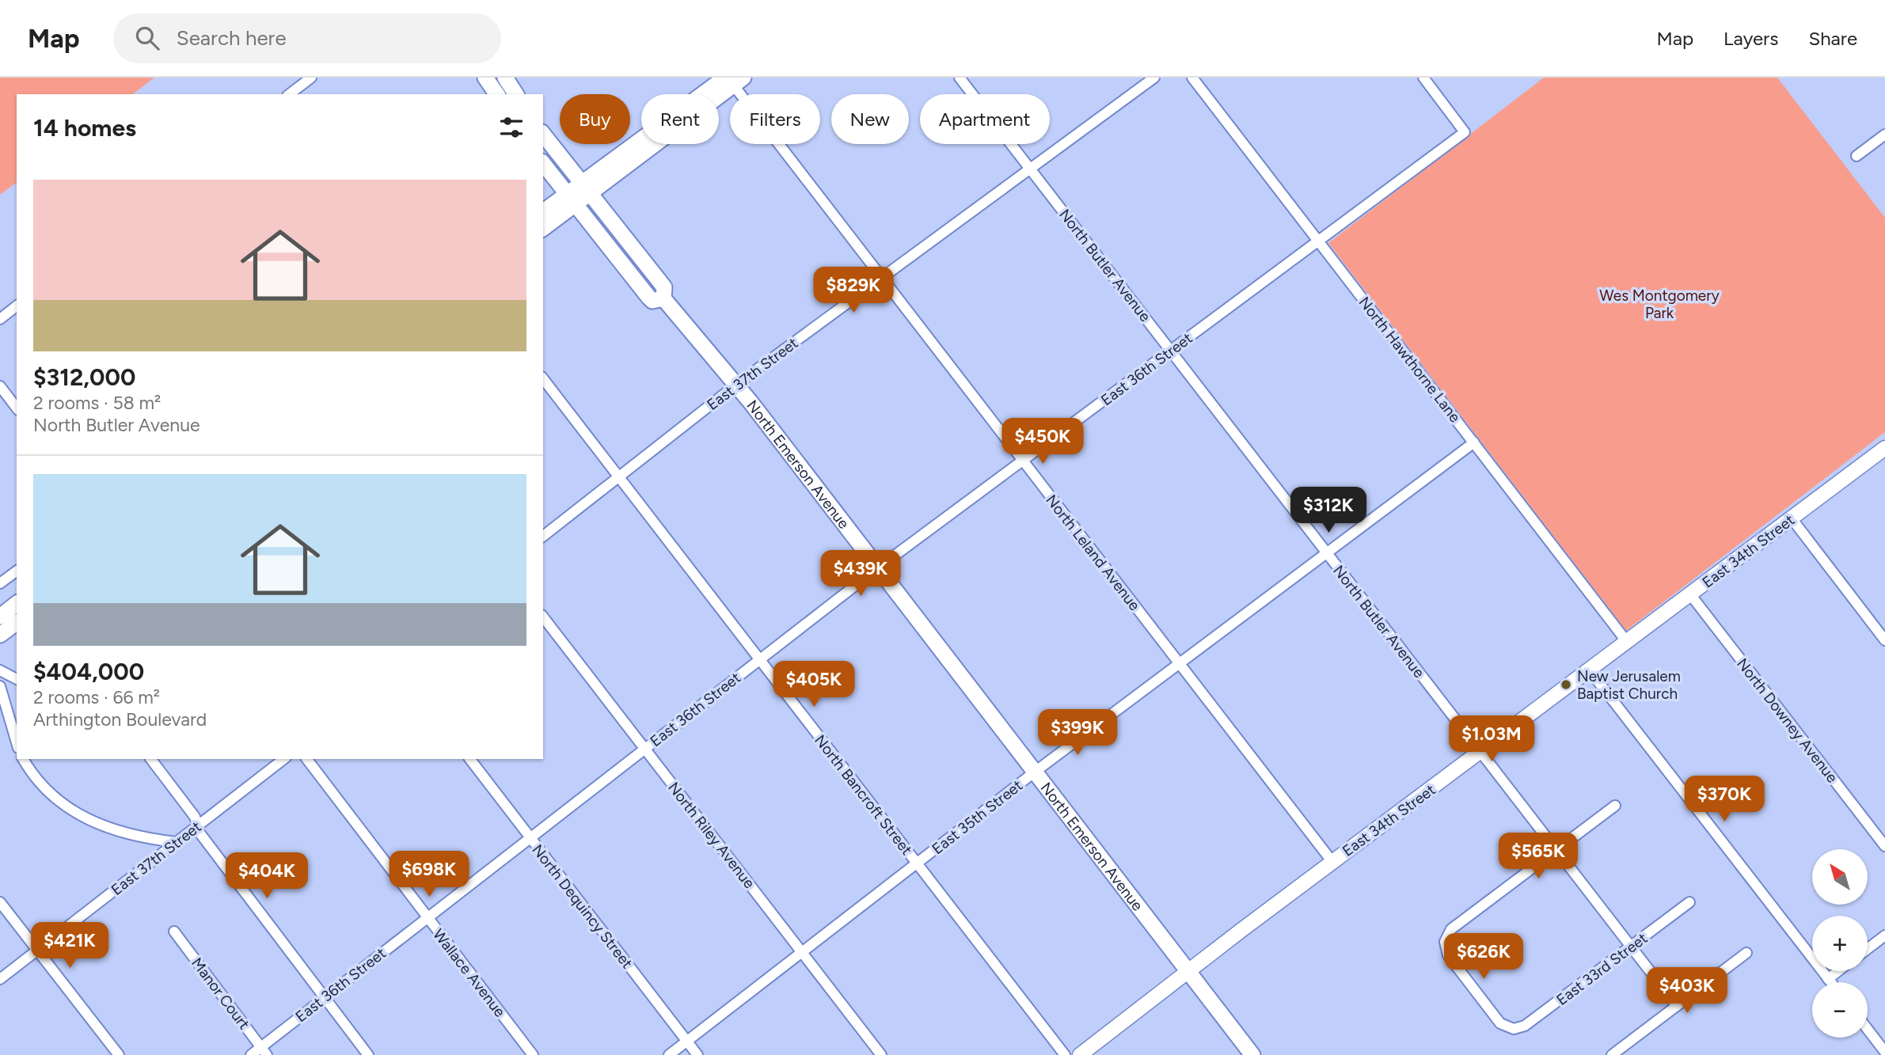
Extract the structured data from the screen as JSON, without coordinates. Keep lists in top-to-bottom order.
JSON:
{
  "streets": {
    "main road": ["North Emerson Avenue", "East 34th Street"],
    "street": [
      "North Butler Avenue",
      "North Hawthorne Lane",
      "East 36th Street",
      "East 37th Street",
      "North Leland Avenue",
      "North Downey Avenue",
      "North Bancroft Street",
      "East 35th Street",
      "North Riley Avenue",
      "North Dequincy Street",
      "East 33rd Street",
      "Wallace Avenue",
      "Manor Court"
    ]
  },
  "crossings": [
    ["North Butler Avenue", "East 36th Street"],
    ["North Butler Avenue", "East 37th Street"],
    ["North Butler Avenue", "East 34th Street"],
    ["North Butler Avenue", "East 35th Street"],
    ["North Butler Avenue", "East 33rd Street"],
    ["North Hawthorne Lane", "East 36th Street"],
    ["North Hawthorne Lane", "East 34th Street"],
    ["North Hawthorne Lane", "East 35th Street"],
    ["East 36th Street", "North Emerson Avenue"],
    ["East 36th Street", "North Leland Avenue"],
    ["East 36th Street", "North Bancroft Street"],
    ["East 36th Street", "North Riley Avenue"],
    ["East 36th Street", "North Dequincy Street"],
    ["East 36th Street", "Wallace Avenue"],
    ["East 36th Street", "Manor Court"],
    ["East 37th Street", "North Emerson Avenue"],
    ["East 37th Street", "North Leland Avenue"],
    ["East 37th Street", "North Bancroft Street"],
    ["North Emerson Avenue", "East 34th Street"],
    ["North Emerson Avenue", "East 35th Street"],
    ["East 34th Street", "North Leland Avenue"],
    ["East 34th Street", "North Downey Avenue"],
    ["North Leland Avenue", "East 35th Street"],
    ["North Bancroft Street", "East 35th Street"],
    ["East 35th Street", "North Riley Avenue"],
    ["East 35th Street", "North Dequincy Street"]
  ],
  "parks": ["Wes Montgomery Park"],
  "places": ["New Jerusalem Baptist Church"],
  "north": "top left",
  "page": {
    "header": "Map",
    "search": "Search here",
    "nav": ["Map", "Layers", "Share"],
    "chip": [
      "Buy",
      "Rent",
      "Filters",
      "New",
      "Apartment"
    ],
    "heading": "14 homes",
    "list": [
      {
        "name": "$312,000",
        "note": "2 rooms · 58 m² · North Butler Avenue"
      },
      {
        "name": "$404,000",
        "note": "2 rooms · 66 m² · Arthington Boulevard"
      }
    ],
    "price": [
      "$829K",
      "$450K",
      "$312K",
      "$439K",
      "$405K",
      "$399K",
      "$1.03M",
      "$370K",
      "$565K",
      "$698K",
      "$404K",
      "$421K",
      "$626K",
      "$403K"
    ],
    "map_buttons": ["+", "−"]
  }
}
